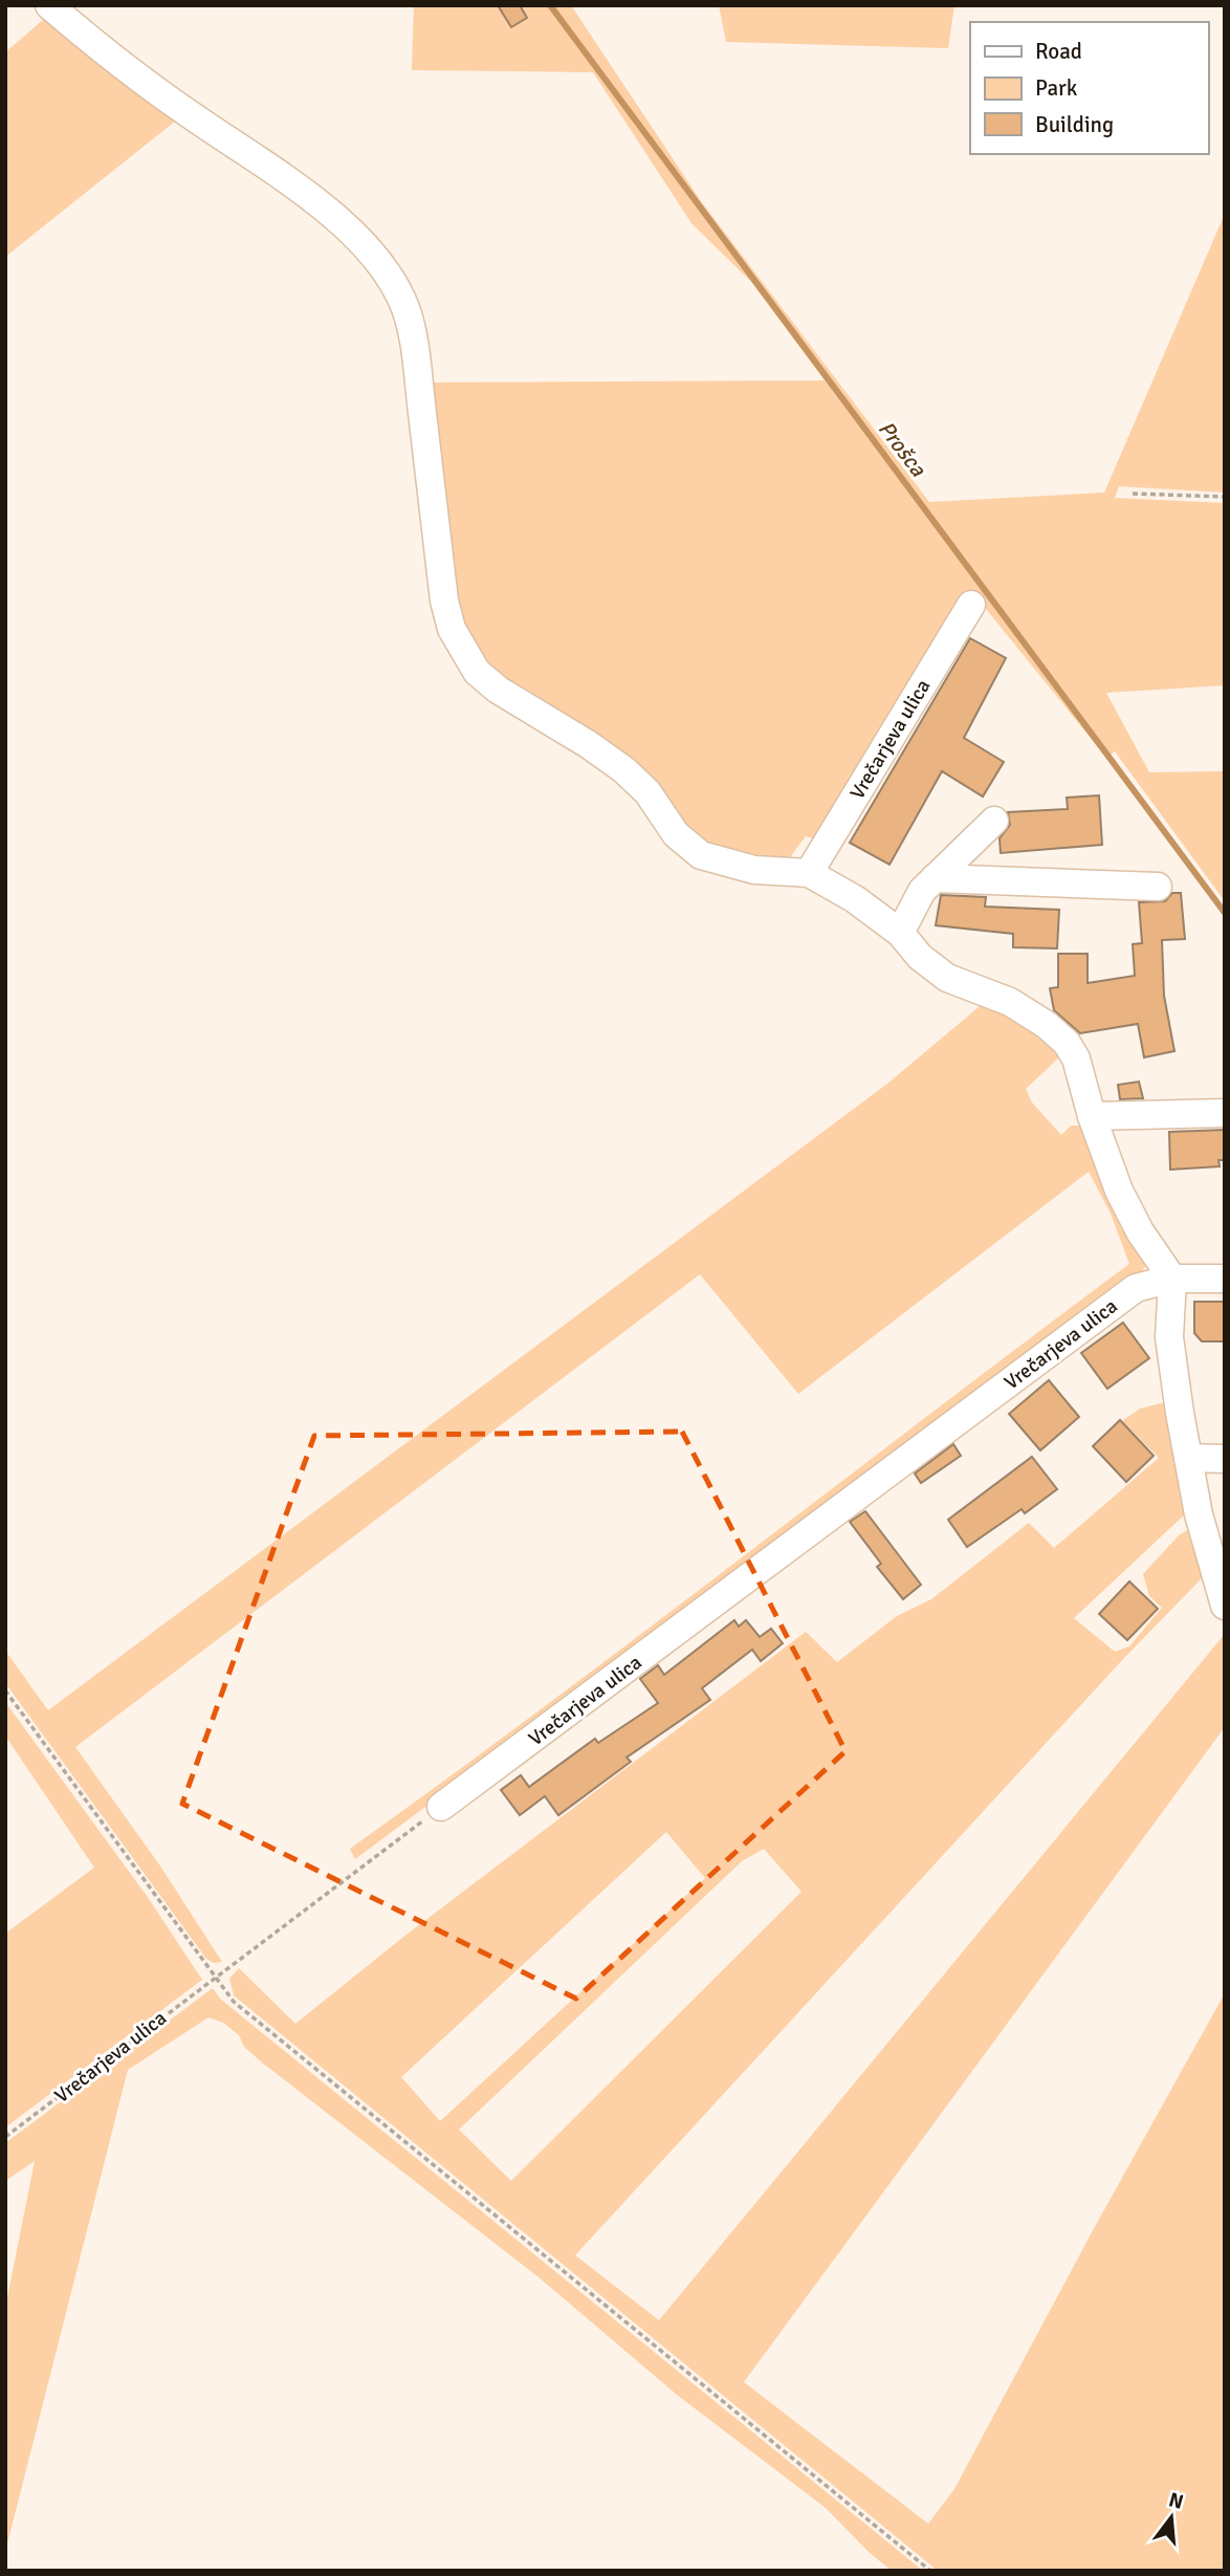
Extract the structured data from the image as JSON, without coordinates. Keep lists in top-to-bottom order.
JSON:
{
  "streets": {
    "street": ["Vrečarjeva ulica"]
  },
  "water": ["Prošca"],
  "legend": ["Road", "Park", "Building"],
  "north": "top"
}
